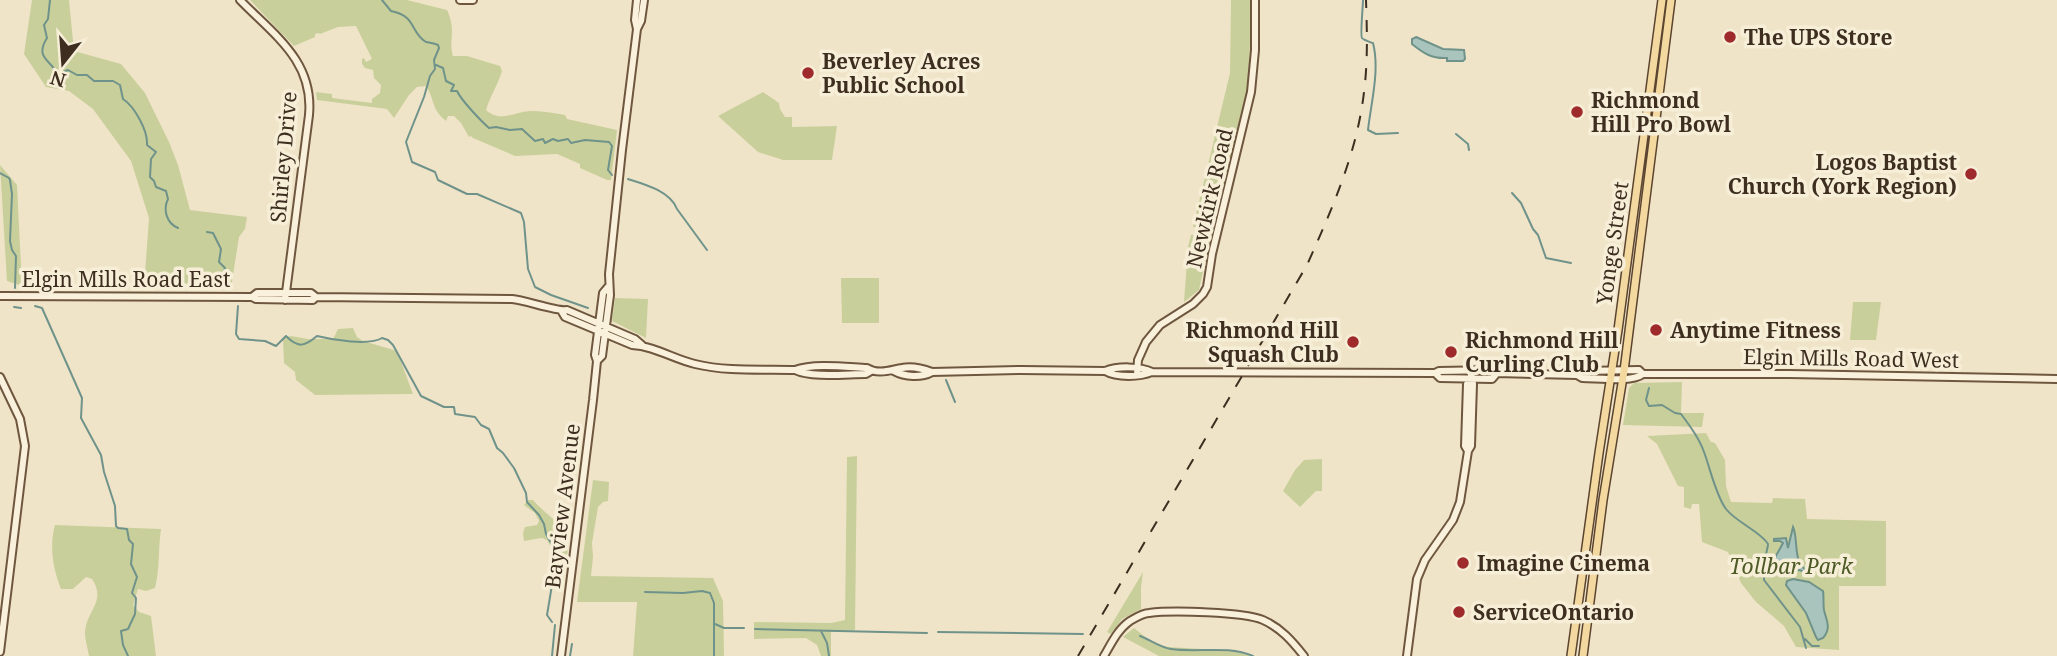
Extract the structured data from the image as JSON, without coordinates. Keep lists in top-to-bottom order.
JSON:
{
  "streets": {
    "main road": [
      "Shirley Drive",
      "Newkirk Road",
      "Yonge Street",
      "Elgin Mills Road East",
      "Elgin Mills Road West",
      "Bayview Avenue"
    ]
  },
  "crossings": [
    ["Shirley Drive", "Elgin Mills Road East"],
    ["Newkirk Road", "Elgin Mills Road East"],
    ["Yonge Street", "Elgin Mills Road East"],
    ["Yonge Street", "Elgin Mills Road West"],
    ["Elgin Mills Road East", "Elgin Mills Road West"],
    ["Elgin Mills Road East", "Bayview Avenue"]
  ],
  "parks": ["Tollbar Park"],
  "places": [
    "The UPS Store",
    "Beverley Acres Public School",
    "Richmond Hill Pro Bowl",
    "Logos Baptist Church (York Region)",
    "Anytime Fitness",
    "Richmond Hill Squash Club",
    "Richmond Hill Curling Club",
    "Imagine Cinema",
    "ServiceOntario"
  ],
  "north": "bottom"
}
